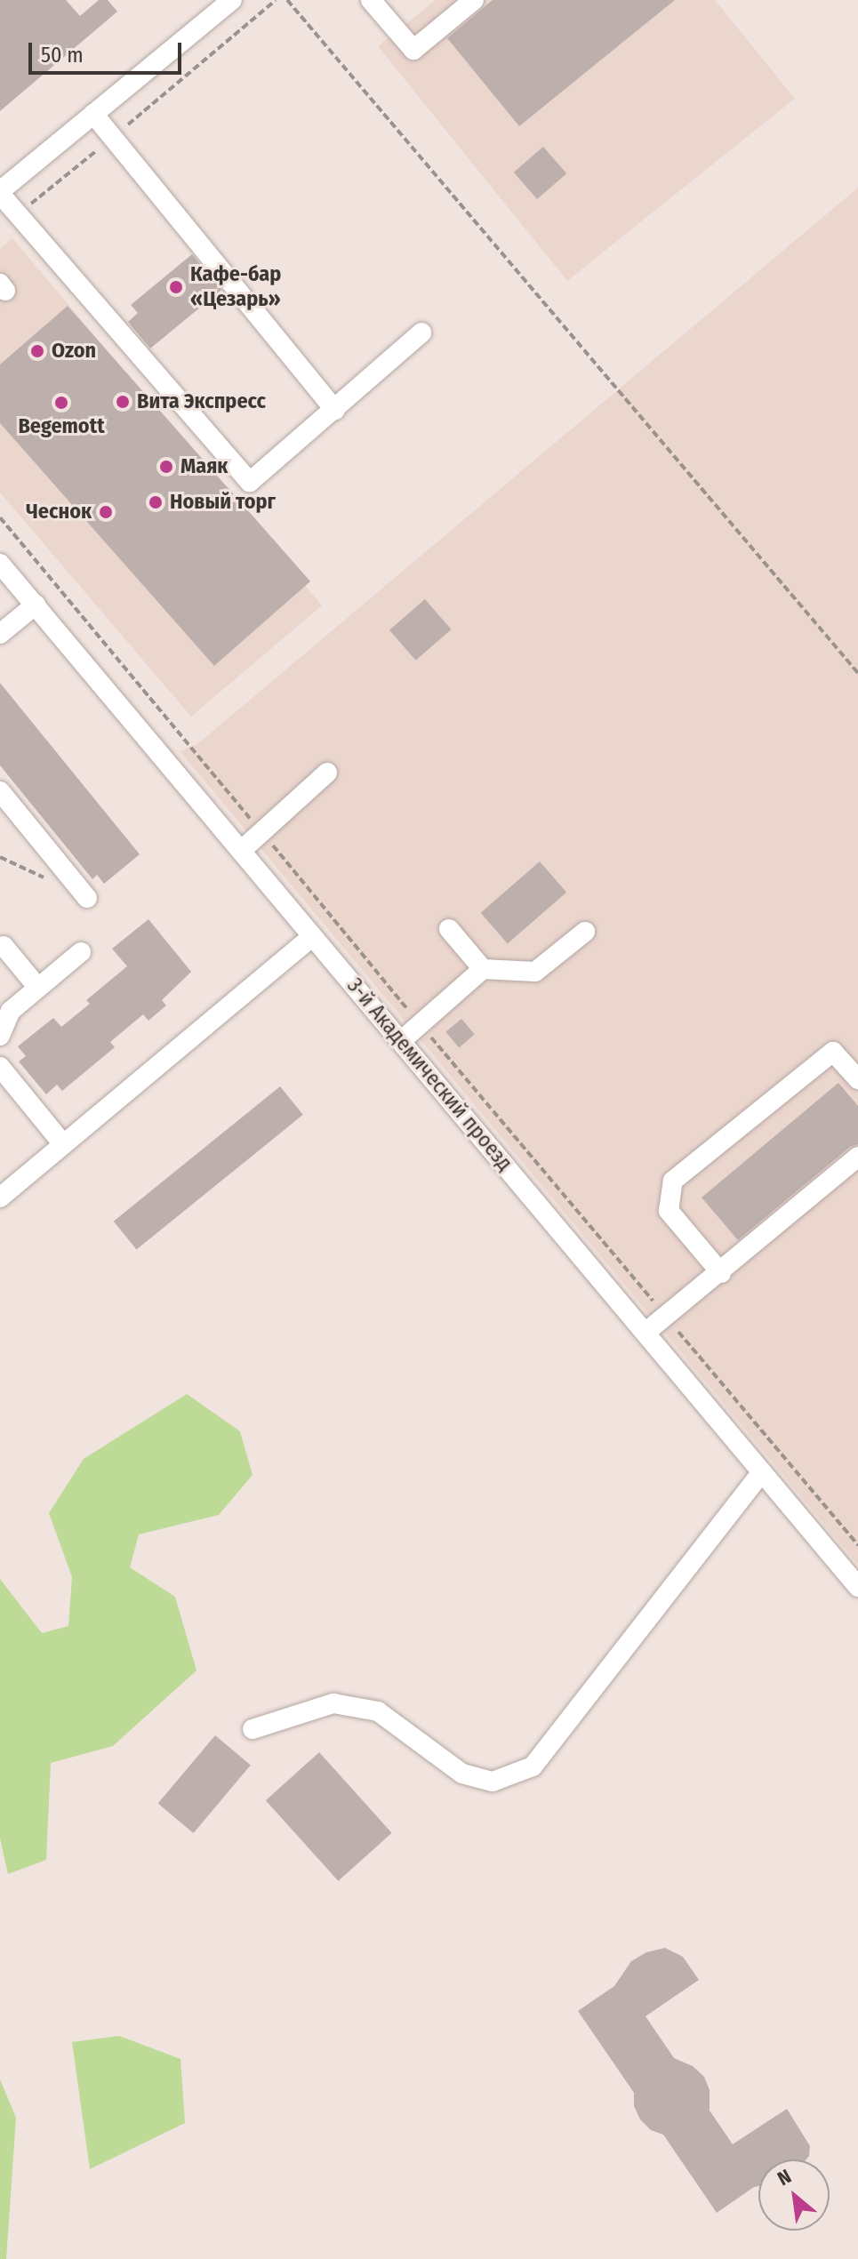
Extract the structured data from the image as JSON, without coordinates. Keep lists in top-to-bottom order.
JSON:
{
  "streets": {
    "street": ["3-й Академический проезд"]
  },
  "places": [
    "Кафе-бар «Цезарь»",
    "Ozon",
    "Вита Экспресс",
    "Begemott",
    "Маяк",
    "Новый торг",
    "Чеснок"
  ],
  "scale_bar": "50 m",
  "north": "top left"
}
